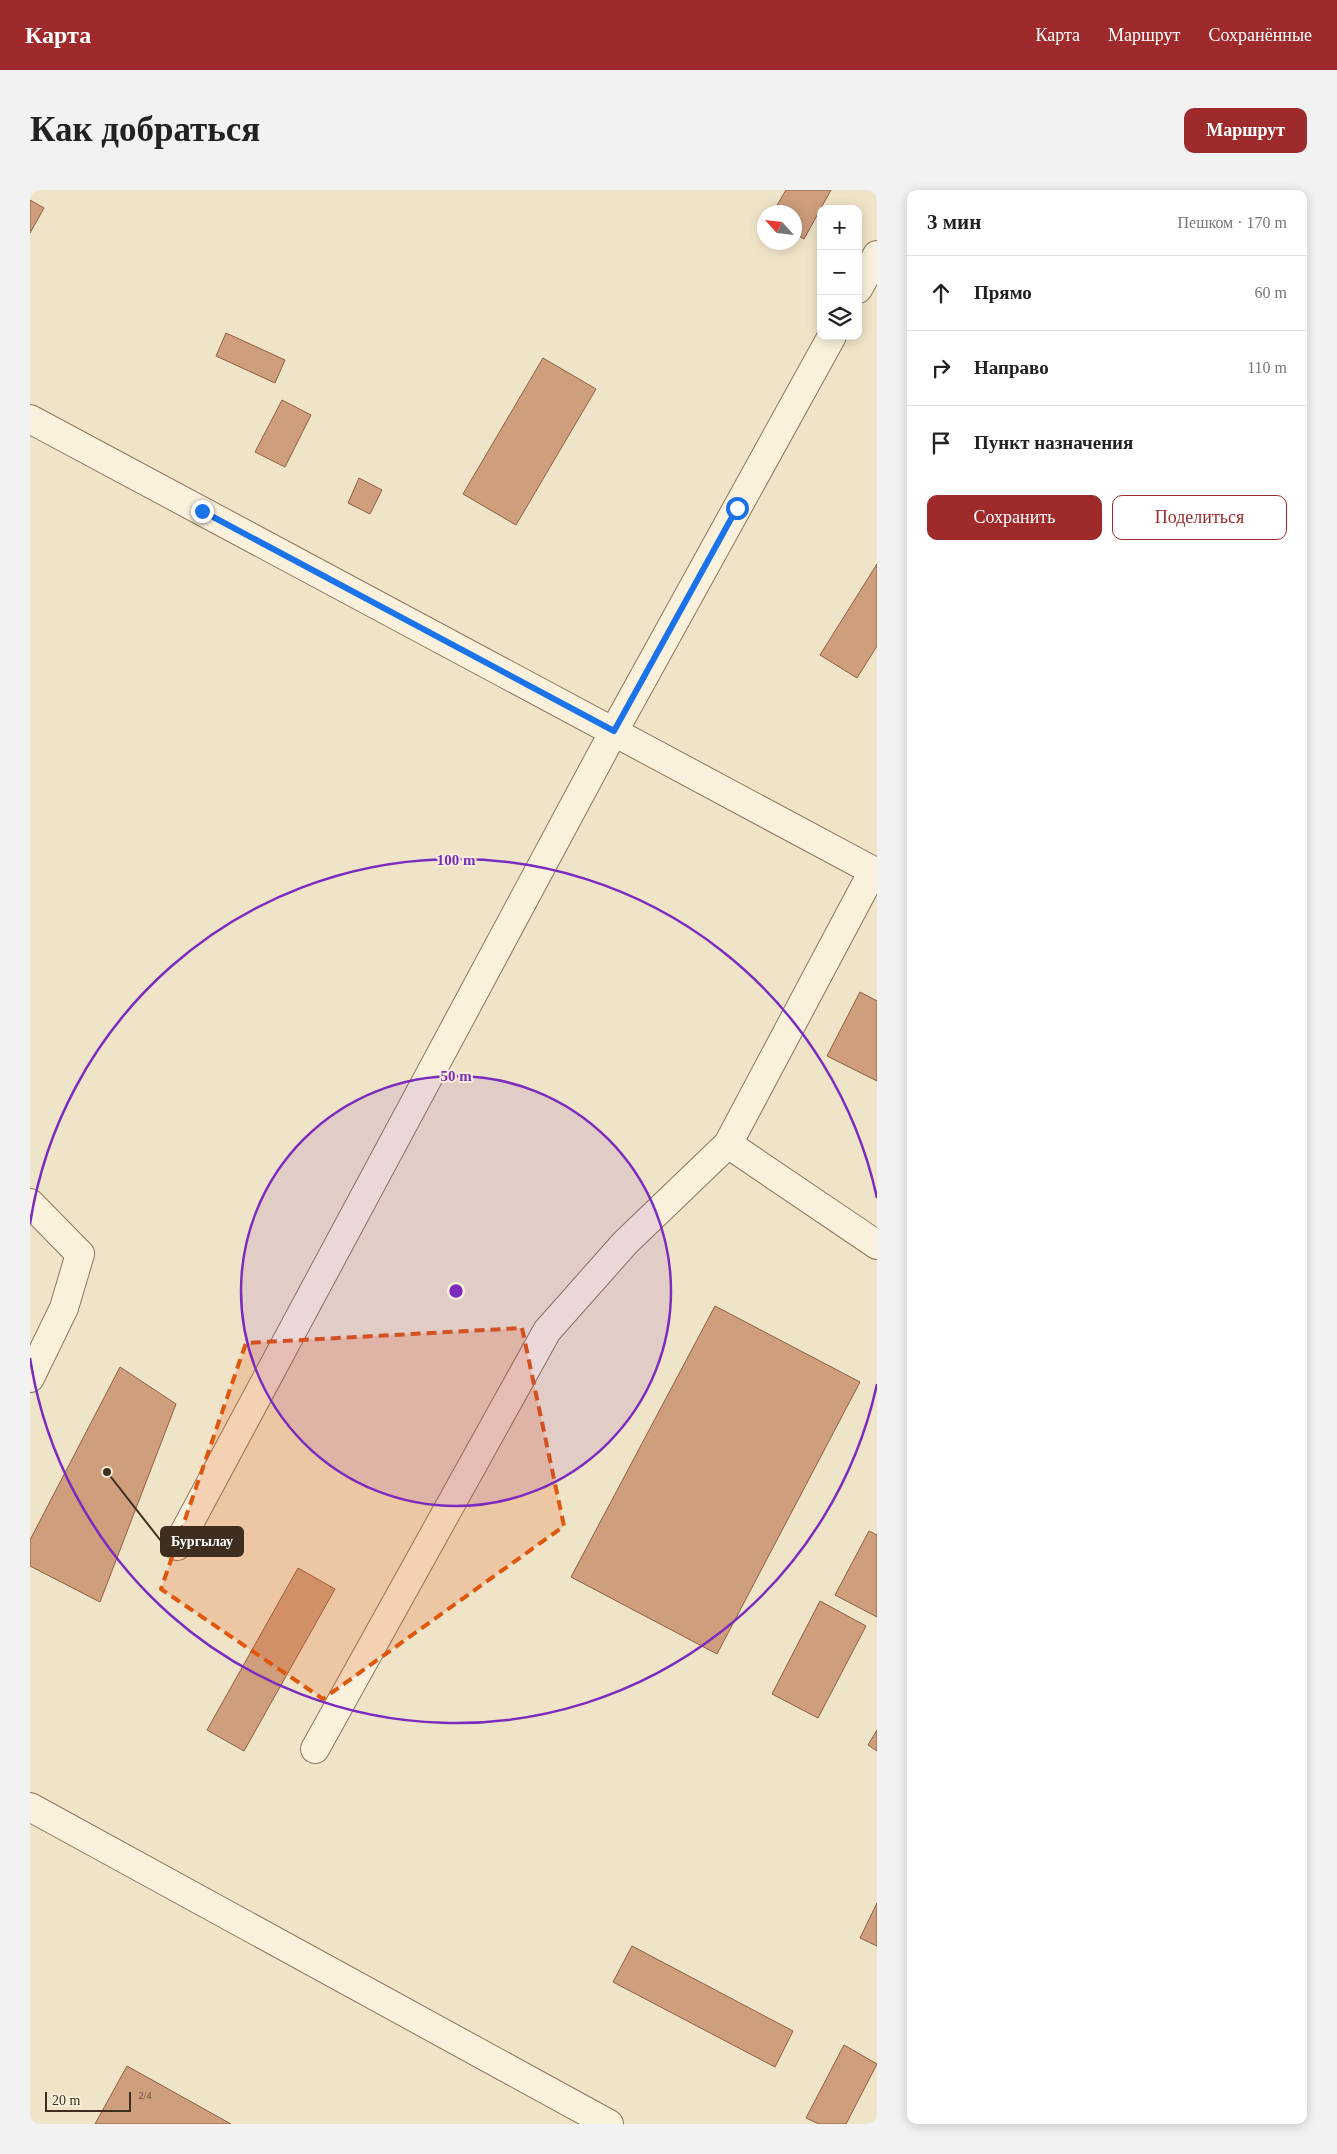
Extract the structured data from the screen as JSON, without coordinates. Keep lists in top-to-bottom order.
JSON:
{
  "places": ["Бургылау"],
  "house_numbers": ["2/4"],
  "scale_bar": "20 m",
  "north": "top left",
  "page": {
    "header": "Карта",
    "nav": ["Карта", "Маршрут", "Сохранённые"],
    "buttons": [
      "Маршрут",
      ["Сохранить", "Поделиться"]
    ],
    "title": "Как добраться",
    "heading": ["3 мин", "Пешком · 170 m"],
    "map_buttons": ["+", "−"],
    "list": [
      ["Прямо", "60 m"],
      ["Направо", "110 m"],
      "Пункт назначения"
    ],
    "scale": "20 m"
  },
  "rings": ["100 m", "50 m"]
}
